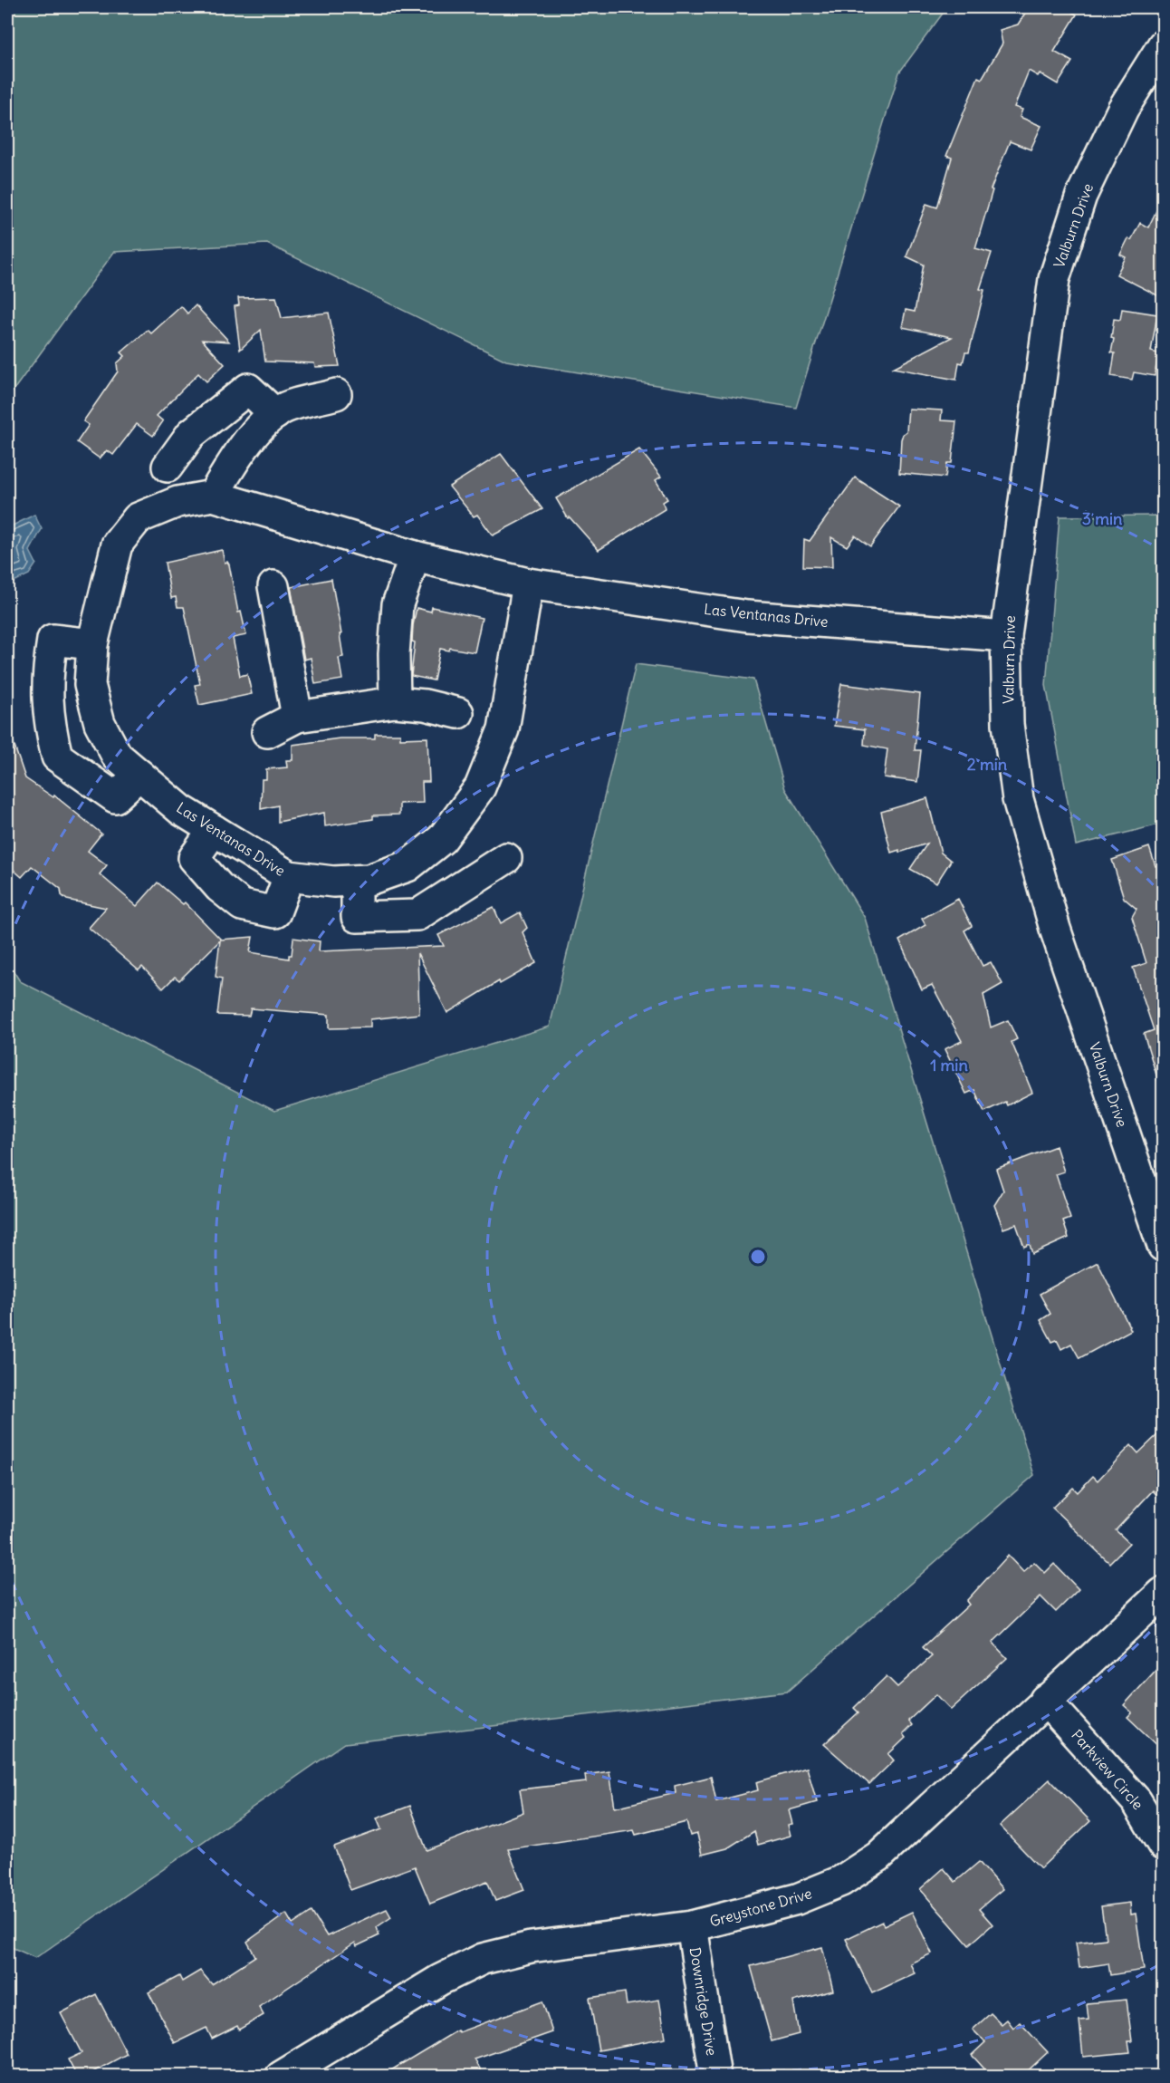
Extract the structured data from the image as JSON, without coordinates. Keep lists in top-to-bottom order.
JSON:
{
  "streets": {
    "street": [
      "Valburn Drive",
      "Las Ventanas Drive",
      "Parkview Circle",
      "Greystone Drive",
      "Downridge Drive"
    ]
  },
  "crossings": [
    ["Valburn Drive", "Las Ventanas Drive"],
    ["Parkview Circle", "Greystone Drive"],
    ["Greystone Drive", "Downridge Drive"]
  ],
  "rings": ["3 min", "2 min", "1 min"]
}
